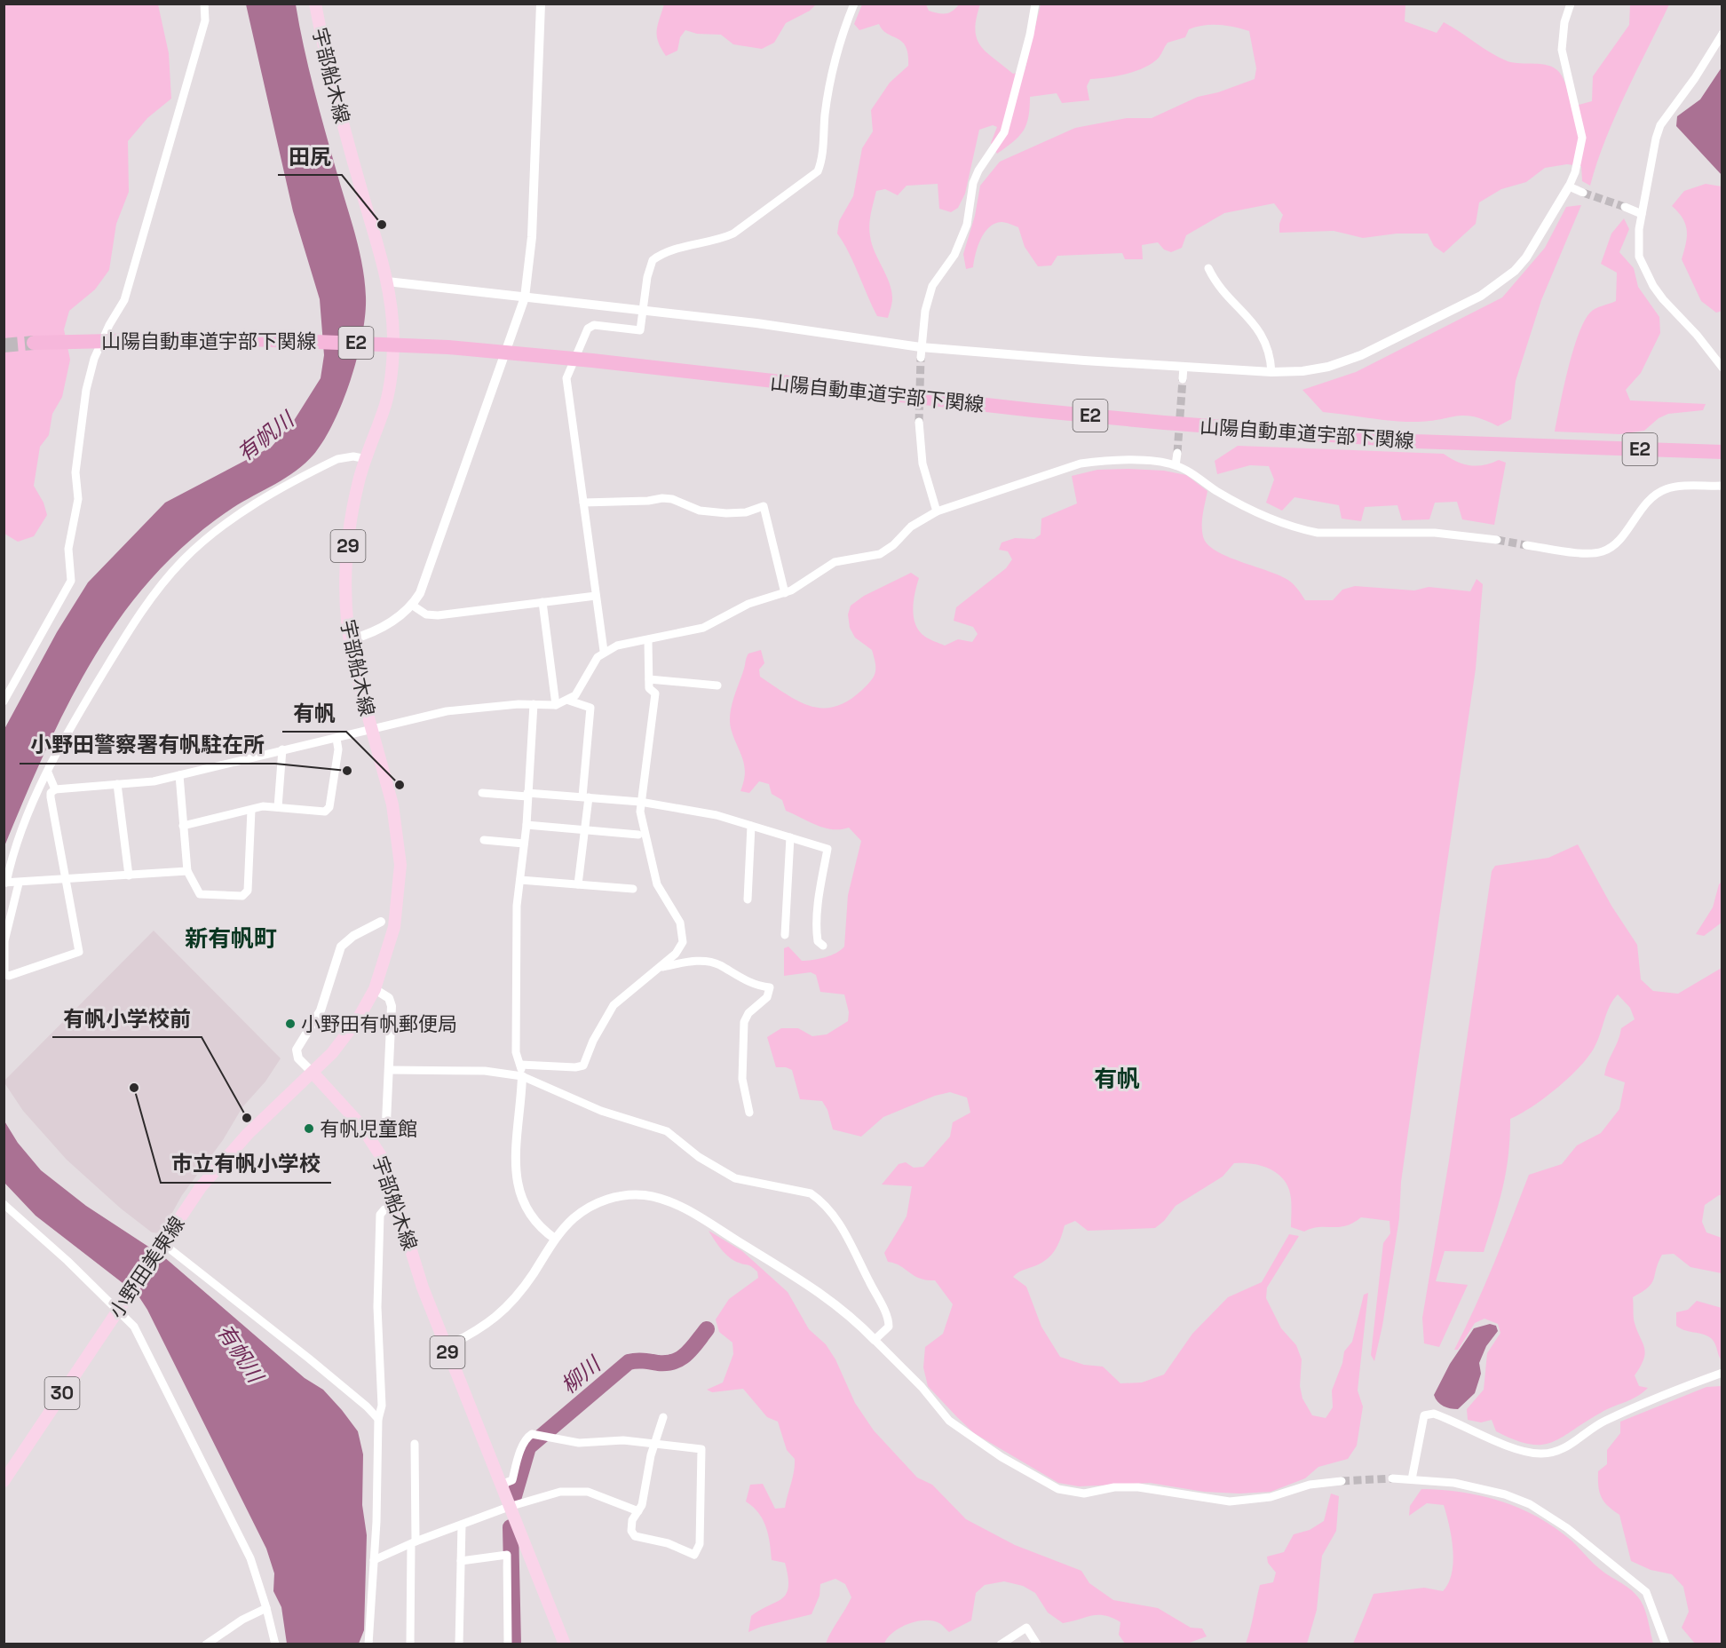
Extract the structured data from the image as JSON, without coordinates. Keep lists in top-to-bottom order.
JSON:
{
  "streets": {
    "highway": ["山陽自動車道宇部下関線", "E2"],
    "main road": [
      "宇部船木線",
      "29",
      "小野田美東線",
      "30"
    ]
  },
  "crossings": [
    ["宇部船木線", "小野田美東線"]
  ],
  "districts": ["新有帆町", "有帆"],
  "water": ["有帆川", "柳川"],
  "places": [
    "田尻",
    "小野田警察署有帆駐在所",
    "有帆",
    "小野田有帆郵便局",
    "市立有帆小学校",
    "有帆小学校前",
    "有帆児童館"
  ]
}
